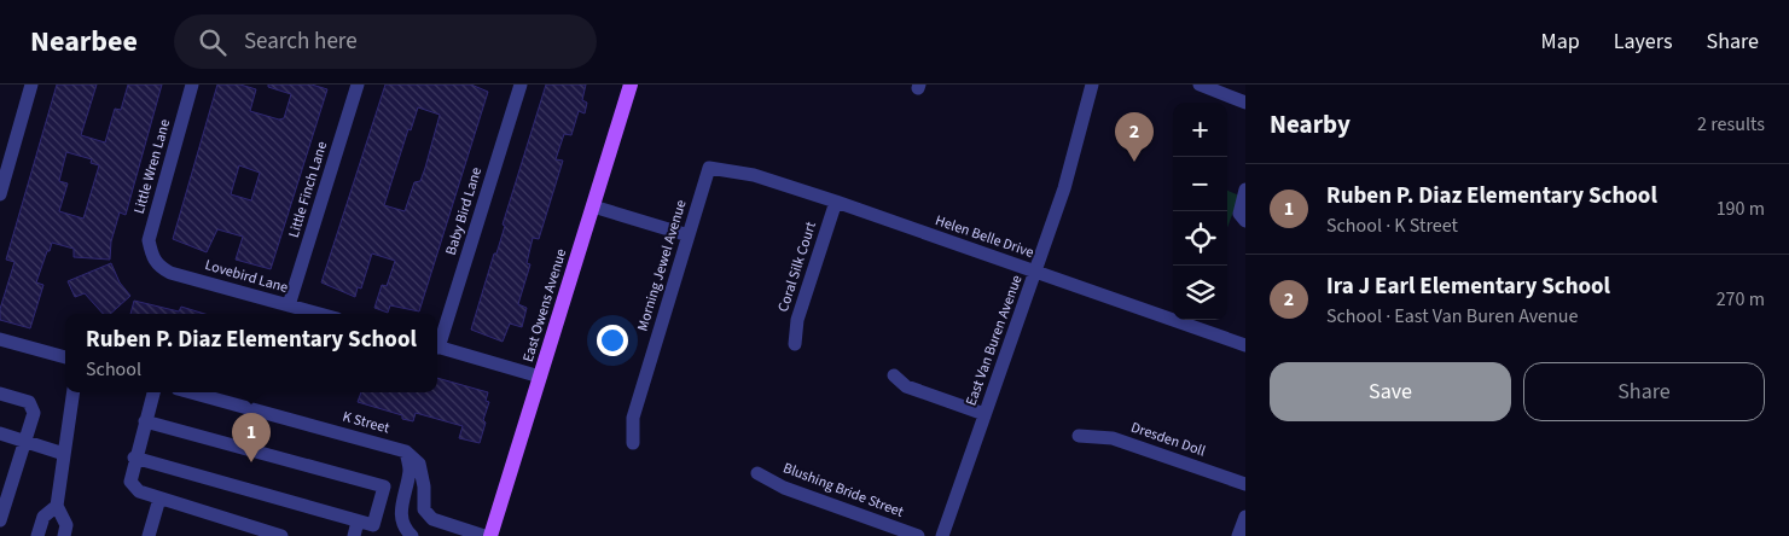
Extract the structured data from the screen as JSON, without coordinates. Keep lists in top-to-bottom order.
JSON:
{
  "streets": {
    "main road": ["East Owens Avenue"],
    "street": [
      "Little Wren Lane",
      "Little Finch Lane",
      "Baby Bird Lane",
      "Helen Belle Drive",
      "Morning Jewel Avenue",
      "Coral Silk Court",
      "Lovebird Lane",
      "East Van Buren Avenue",
      "K Street",
      "Dresden Doll",
      "Blushing Bride Street"
    ]
  },
  "crossings": [
    ["Little Wren Lane", "Lovebird Lane"],
    ["Little Finch Lane", "Lovebird Lane"],
    ["Helen Belle Drive", "Morning Jewel Avenue"],
    ["Helen Belle Drive", "Coral Silk Court"],
    ["Helen Belle Drive", "East Van Buren Avenue"]
  ],
  "page": {
    "header": "Nearbee",
    "search": "Search here",
    "nav": ["Map", "Layers", "Share"],
    "heading": ["Nearby", "2 results"],
    "map_buttons": ["+", "−"],
    "pins": ["2", "1"],
    "list": [
      {
        "mark": "1",
        "name": "Ruben P. Diaz Elementary School",
        "note": "School · K Street",
        "value": "190 m"
      },
      {
        "mark": "2",
        "name": "Ira J Earl Elementary School",
        "note": "School · East Van Buren Avenue",
        "value": "270 m"
      }
    ],
    "popup": ["Ruben P. Diaz Elementary School", "School"],
    "buttons": ["Save", "Share"]
  }
}
